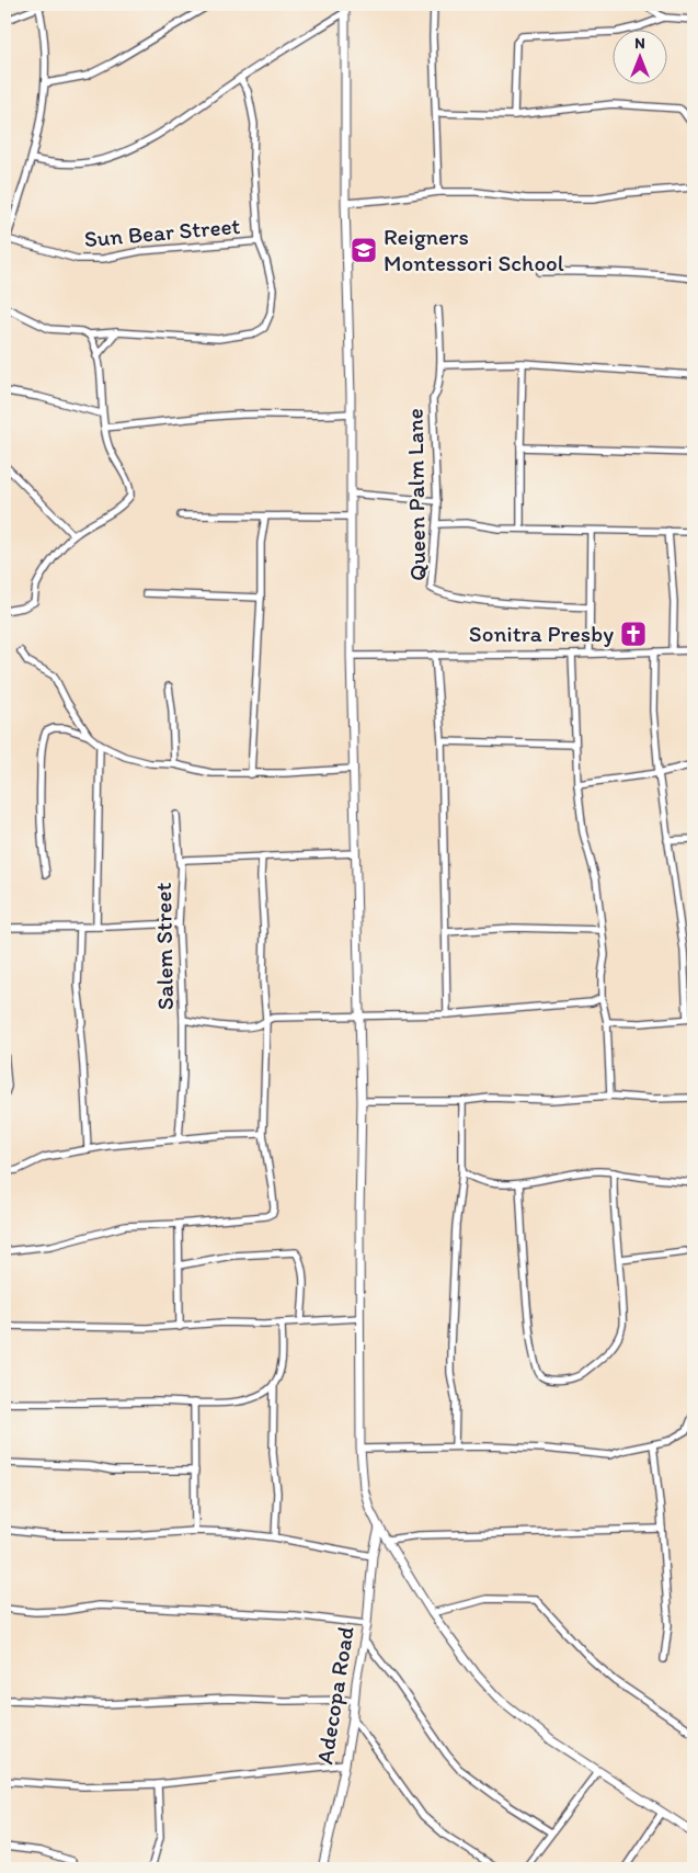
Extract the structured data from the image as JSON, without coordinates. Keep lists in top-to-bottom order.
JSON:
{
  "streets": {
    "street": [
      "Sun Bear Street",
      "Queen Palm Lane",
      "Salem Street",
      "Adecopa Road"
    ]
  },
  "places": {
    "school or university": ["Reigners Montessori School"],
    "church": ["Sonitra Presby"]
  },
  "north": "top"
}
